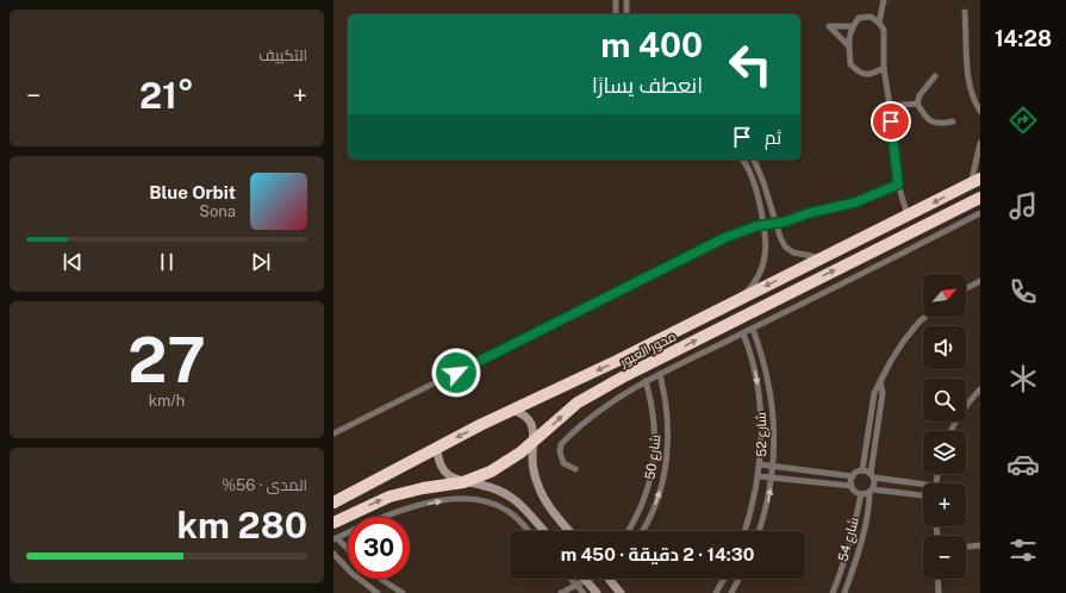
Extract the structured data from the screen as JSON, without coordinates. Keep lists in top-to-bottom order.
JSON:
{
  "streets": {
    "highway": ["محور العبور"],
    "street": ["شارع 52", "شارع 50", "شارع 54"]
  },
  "north": "top right",
  "page": {
    "tabs": "14:28",
    "tile": [
      "التكييف",
      ["27", "km/h"],
      ["المدى · 56%", "280 km"]
    ],
    "turn": ["400 m", "انعطف يسارًا"],
    "heat": ["−", "21°", "+"],
    "then": "ثم",
    "song": ["Blue Orbit", "Sona"],
    "map_buttons": ["+", "−"],
    "limit": "30",
    "trip": "14:30 · 2 دقيقة · 450 m"
  }
}
